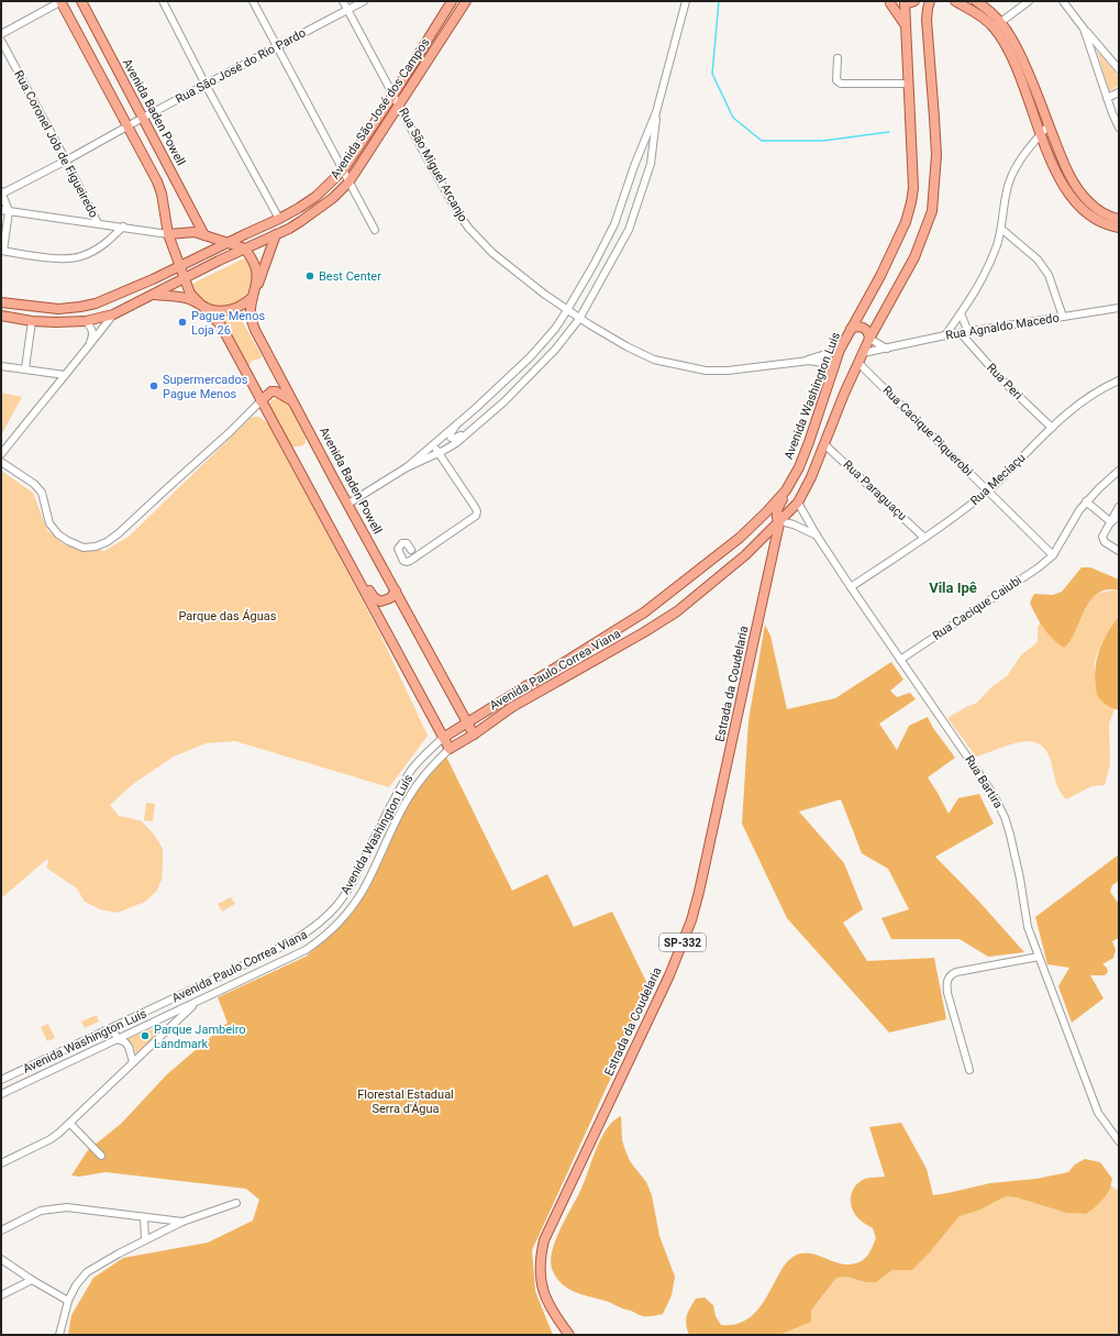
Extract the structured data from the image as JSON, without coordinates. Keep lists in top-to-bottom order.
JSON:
{
  "streets": {
    "main road": [
      "Avenida São José dos Campos",
      "Avenida Baden Powell",
      "Avenida Washington Luis",
      "Avenida Paulo Correa Viana",
      "Estrada da Coudelaria",
      "SP-332"
    ],
    "street": [
      "Rua São José do Rio Pardo",
      "Rua Coronel Job de Figueiredo",
      "Rua São Miguel Arcanjo",
      "Rua Agnaldo Macedo",
      "Rua Peri",
      "Rua Cacique Piquerobi",
      "Rua Meciaçu",
      "Rua Paraguaçu",
      "Rua Cacique Caiubi",
      "Rua Bartira",
      "Avenida Washington Luís"
    ]
  },
  "crossings": [
    ["Rua São José do Rio Pardo", "Avenida Baden Powell"],
    ["Rua São José do Rio Pardo", "Rua Coronel Job de Figueiredo"],
    ["Rua São José do Rio Pardo", "Rua São Miguel Arcanjo"],
    ["Avenida São José dos Campos", "Avenida Baden Powell"],
    ["Avenida São José dos Campos", "Rua São Miguel Arcanjo"],
    ["Avenida Baden Powell", "Avenida Washington Luis"],
    ["Avenida Baden Powell", "Avenida Paulo Correa Viana"],
    ["Rua São Miguel Arcanjo", "Avenida Washington Luis"],
    ["Rua Agnaldo Macedo", "Rua Peri"],
    ["Rua Peri", "Rua Meciaçu"],
    ["Avenida Washington Luis", "Estrada da Coudelaria"],
    ["Avenida Washington Luis", "Avenida Washington Luís"],
    ["Rua Cacique Piquerobi", "Rua Meciaçu"],
    ["Rua Cacique Piquerobi", "Rua Cacique Caiubi"],
    ["Rua Meciaçu", "Rua Paraguaçu"],
    ["Rua Meciaçu", "Rua Bartira"],
    ["Rua Cacique Caiubi", "Rua Bartira"],
    ["Avenida Paulo Correa Viana", "Estrada da Coudelaria"]
  ],
  "districts": ["Vila Ipê"],
  "parks": ["Parque das Águas", "Florestal Estadual Serra d'Água"],
  "places": [
    "Best Center",
    "Pague Menos Loja 26",
    "Supermercados Pague Menos",
    "Parque Jambeiro Landmark"
  ]
}
